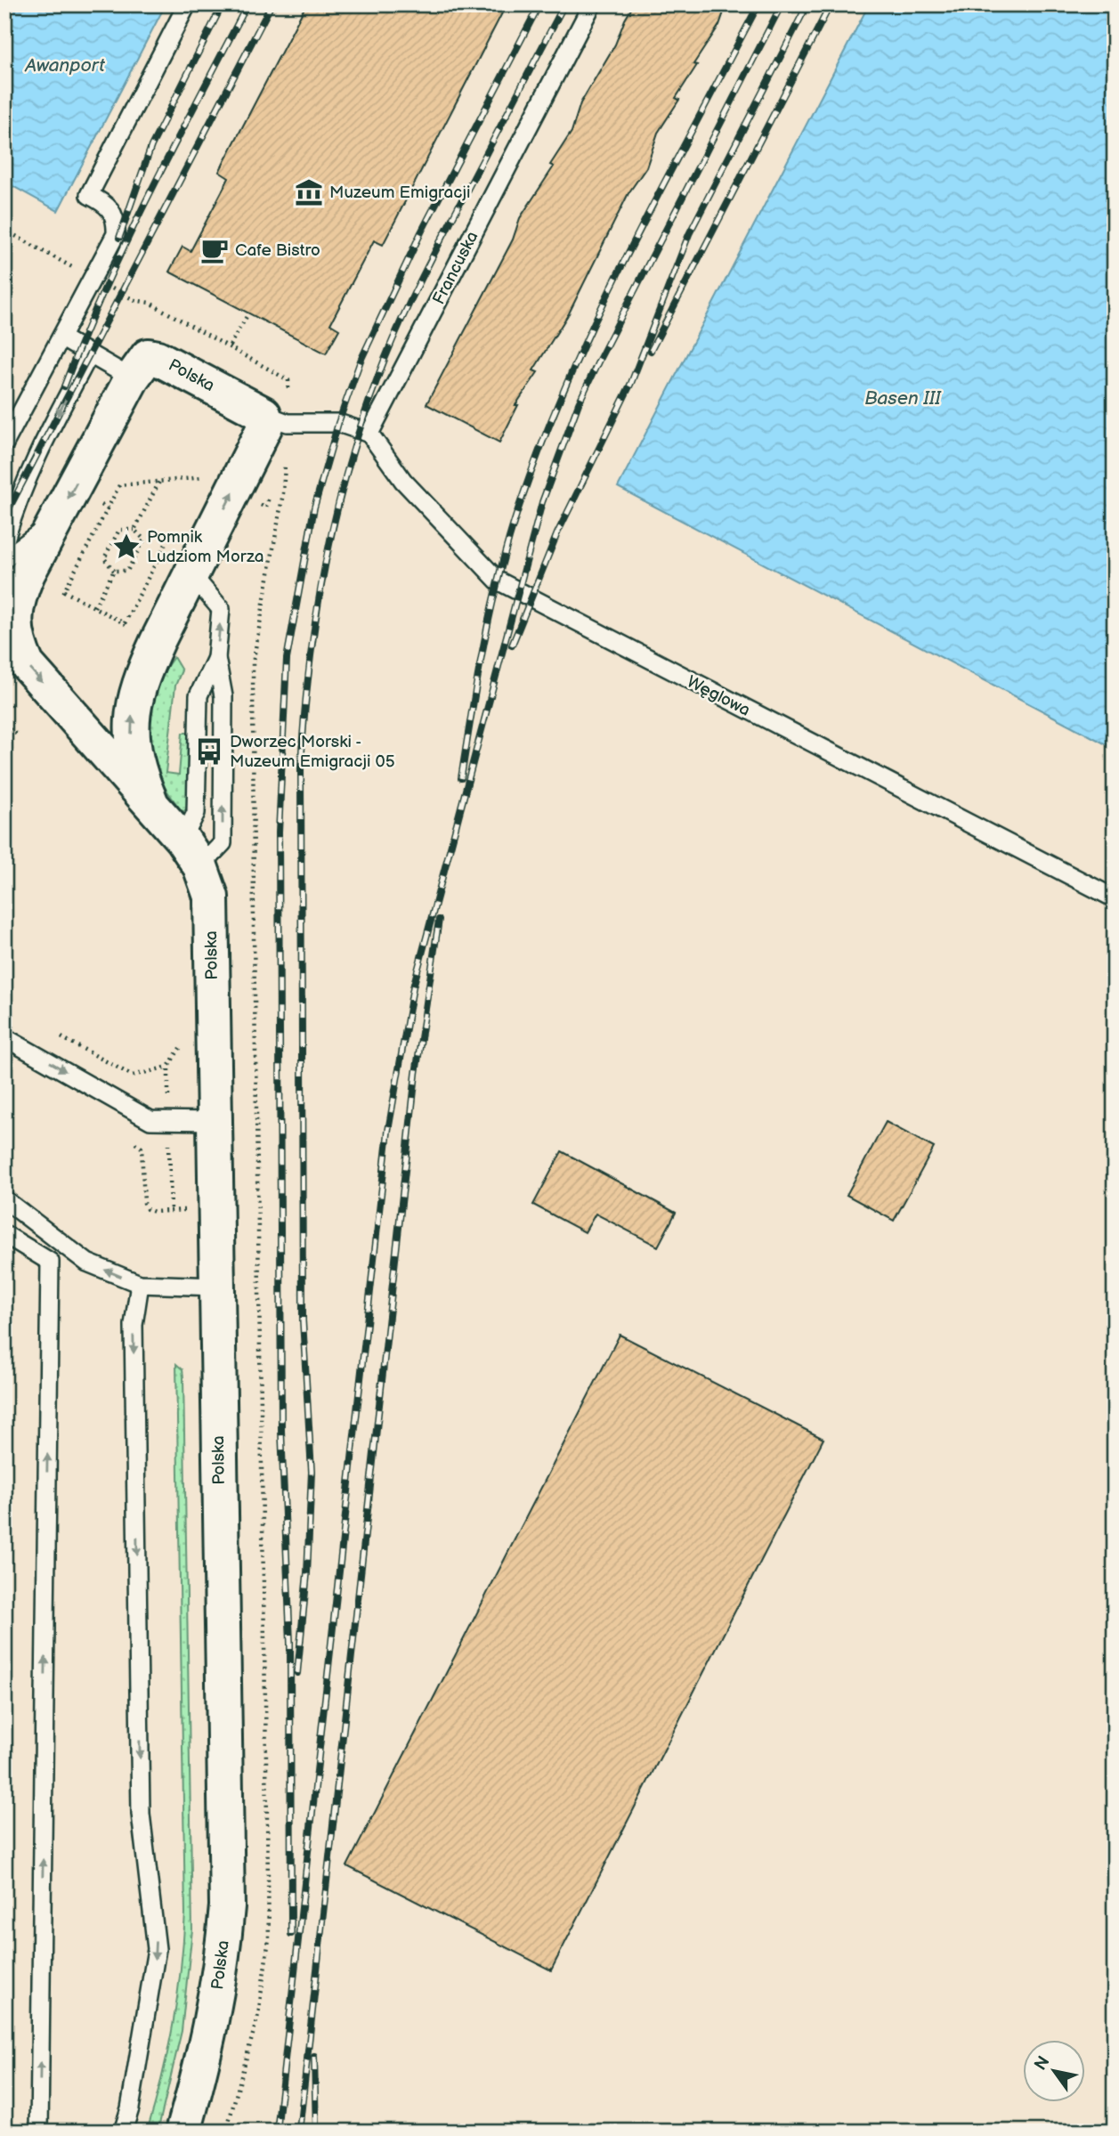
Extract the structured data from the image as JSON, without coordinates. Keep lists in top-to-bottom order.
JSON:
{
  "streets": {
    "highway": ["Polska"],
    "lane": ["Francuska", "Węglowa"]
  },
  "crossings": [
    ["Francuska", "Węglowa"]
  ],
  "water": ["Awanport", "Basen III"],
  "places": {
    "museum": ["Muzeum Emigracji"],
    "cafe": ["Cafe Bistro"],
    "place": ["Pomnik Ludziom Morza"],
    "bus stop": ["Dworzec Morski - Muzeum Emigracji 05"]
  },
  "north": "top left"
}
